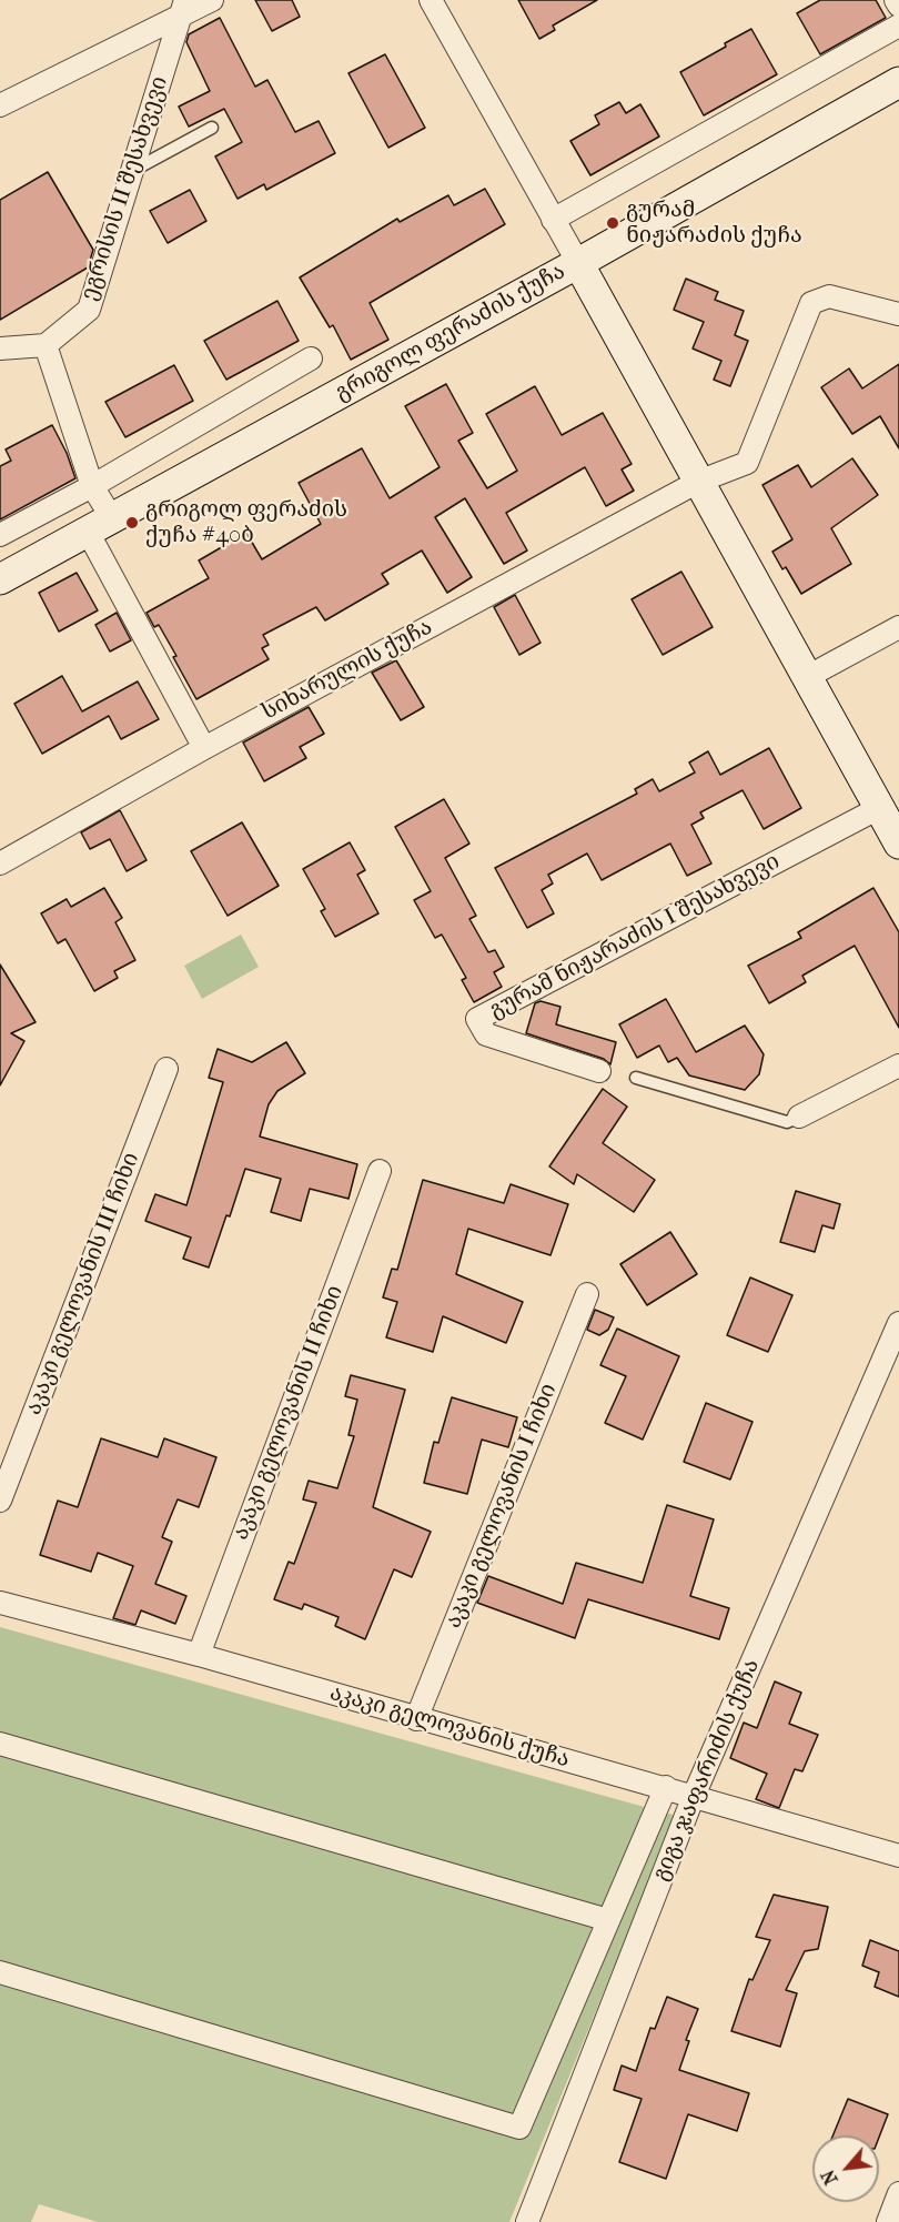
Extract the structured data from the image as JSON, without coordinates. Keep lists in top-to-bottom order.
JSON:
{
  "streets": {
    "street": [
      "ეგრისის II შესახვევი",
      "გრიგოლ ფერაძის ქუჩა",
      "სიხარულის ქუჩა",
      "გურამ ნიჟარაძის I შესახვევი",
      "აკაკი გელოვანის III ჩიხი",
      "აკაკი გელოვანის II ჩიხი",
      "აკაკი გელოვანის I ჩიხი",
      "აკაკი გელოვანის ქუჩა",
      "გიგა ჯაფარიძის ქუჩა"
    ]
  },
  "crossings": [
    ["აკაკი გელოვანის II ჩიხი", "აკაკი გელოვანის ქუჩა"],
    ["აკაკი გელოვანის I ჩიხი", "აკაკი გელოვანის ქუჩა"],
    ["აკაკი გელოვანის ქუჩა", "გიგა ჯაფარიძის ქუჩა"]
  ],
  "places": ["გურამ ნიჟარაძის ქუჩა", "გრიგოლ ფერაძის ქუჩა #40ბ"],
  "north": "bottom left"
}
